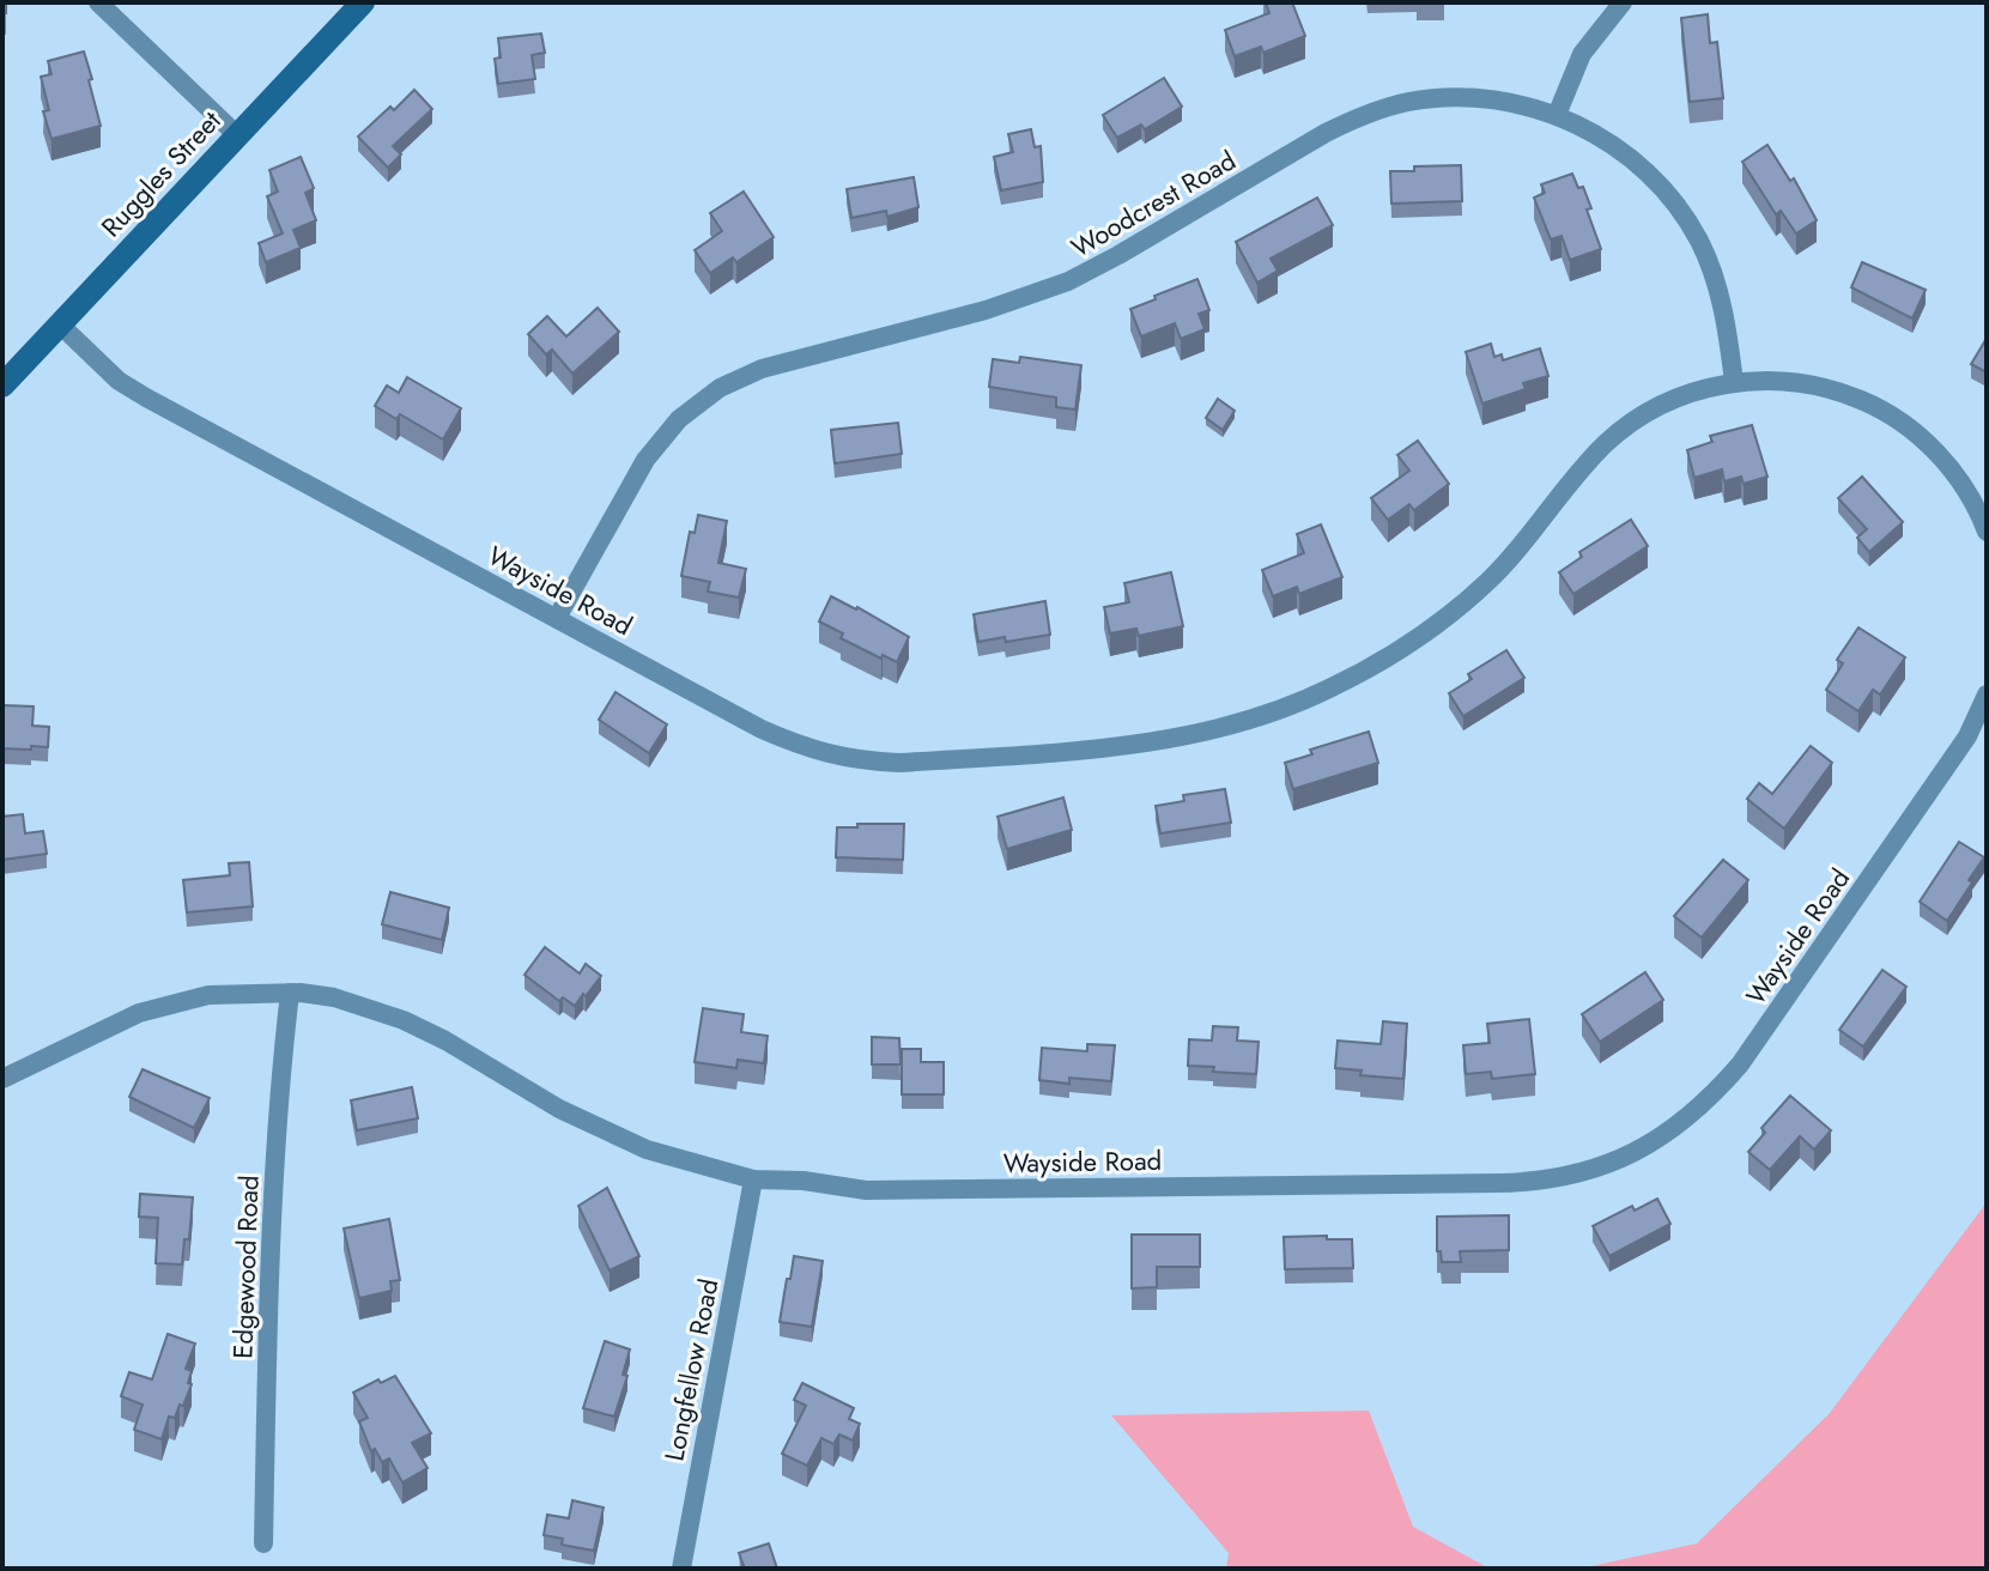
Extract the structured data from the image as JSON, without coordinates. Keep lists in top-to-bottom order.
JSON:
{
  "streets": {
    "street": [
      "Ruggles Street",
      "Woodcrest Road",
      "Wayside Road",
      "Edgewood Road",
      "Longfellow Road"
    ]
  },
  "crossings": [
    ["Ruggles Street", "Wayside Road"],
    ["Woodcrest Road", "Wayside Road"],
    ["Wayside Road", "Edgewood Road"],
    ["Wayside Road", "Longfellow Road"]
  ]
}
